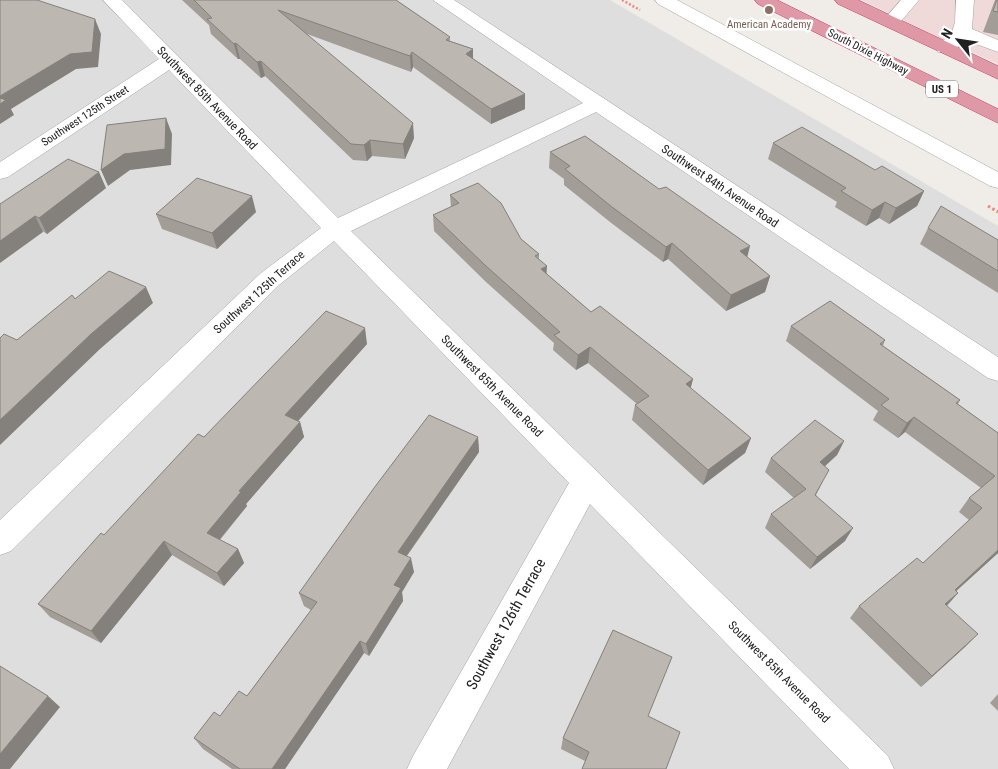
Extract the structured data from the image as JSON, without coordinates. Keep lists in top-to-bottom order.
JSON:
{
  "streets": {
    "highway": ["South Dixie Highway", "US 1"],
    "street": [
      "Southwest 85th Avenue Road",
      "Southwest 125th Street",
      "Southwest 84th Avenue Road",
      "Southwest 125th Terrace",
      "Southwest 126th Terrace"
    ]
  },
  "crossings": [
    ["Southwest 85th Avenue Road", "Southwest 125th Street"],
    ["Southwest 85th Avenue Road", "Southwest 125th Terrace"],
    ["Southwest 85th Avenue Road", "Southwest 126th Terrace"],
    ["Southwest 84th Avenue Road", "Southwest 125th Terrace"]
  ],
  "places": ["American Academy"],
  "north": "top left"
}
